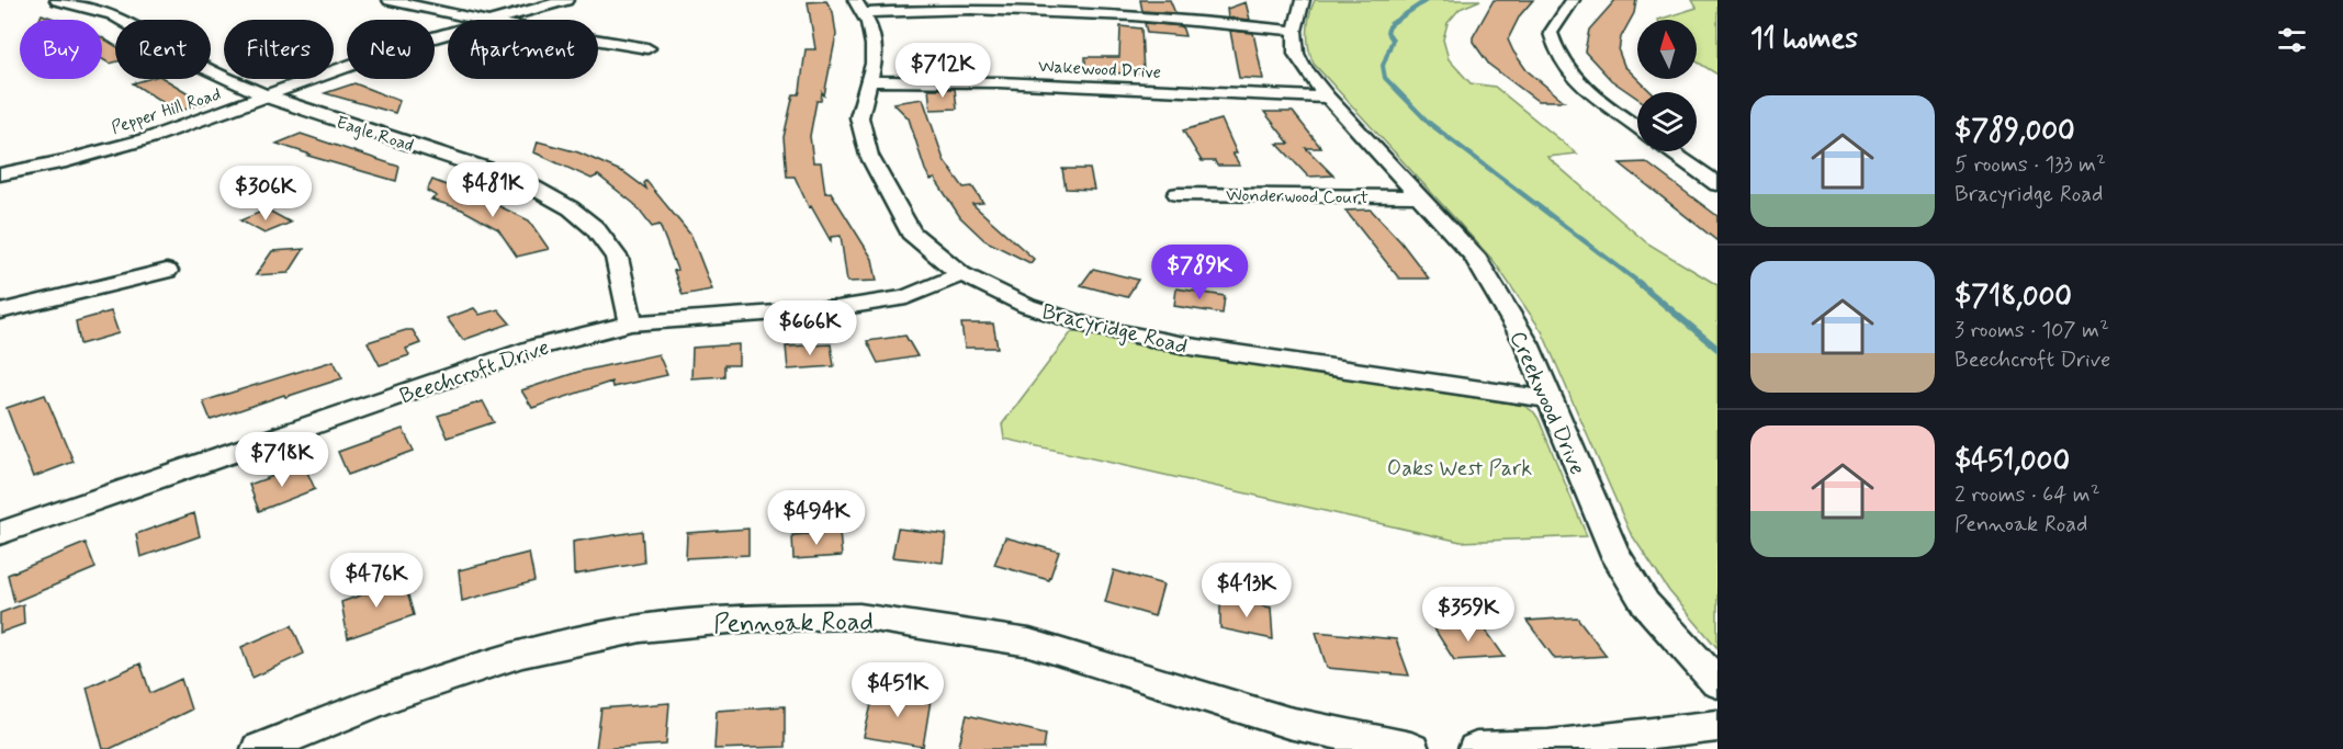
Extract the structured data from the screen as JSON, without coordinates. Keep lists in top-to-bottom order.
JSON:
{
  "streets": {
    "street": [
      "Wakewood Drive",
      "Pepper Hill Road",
      "Eagle Road",
      "Wonderwood Court",
      "Bracyridge Road",
      "Beechcroft Drive",
      "Creekwood Drive",
      "Pennoak Road"
    ]
  },
  "crossings": [
    ["Wakewood Drive", "Bracyridge Road"],
    ["Wakewood Drive", "Creekwood Drive"],
    ["Pepper Hill Road", "Eagle Road"],
    ["Eagle Road", "Beechcroft Drive"],
    ["Wonderwood Court", "Creekwood Drive"],
    ["Bracyridge Road", "Beechcroft Drive"],
    ["Bracyridge Road", "Creekwood Drive"]
  ],
  "parks": ["Oaks West Park"],
  "north": "top",
  "page": {
    "heading": "11 homes",
    "chip": [
      "Buy",
      "Rent",
      "Filters",
      "New",
      "Apartment"
    ],
    "price": [
      "$712K",
      "$481K",
      "$306K",
      "$789K",
      "$666K",
      "$718K",
      "$494K",
      "$476K",
      "$413K",
      "$359K",
      "$451K"
    ],
    "list": [
      {
        "name": "$789,000",
        "note": "5 rooms · 133 m² · Bracyridge Road"
      },
      {
        "name": "$718,000",
        "note": "3 rooms · 107 m² · Beechcroft Drive"
      },
      {
        "name": "$451,000",
        "note": "2 rooms · 64 m² · Pennoak Road"
      }
    ]
  }
}
